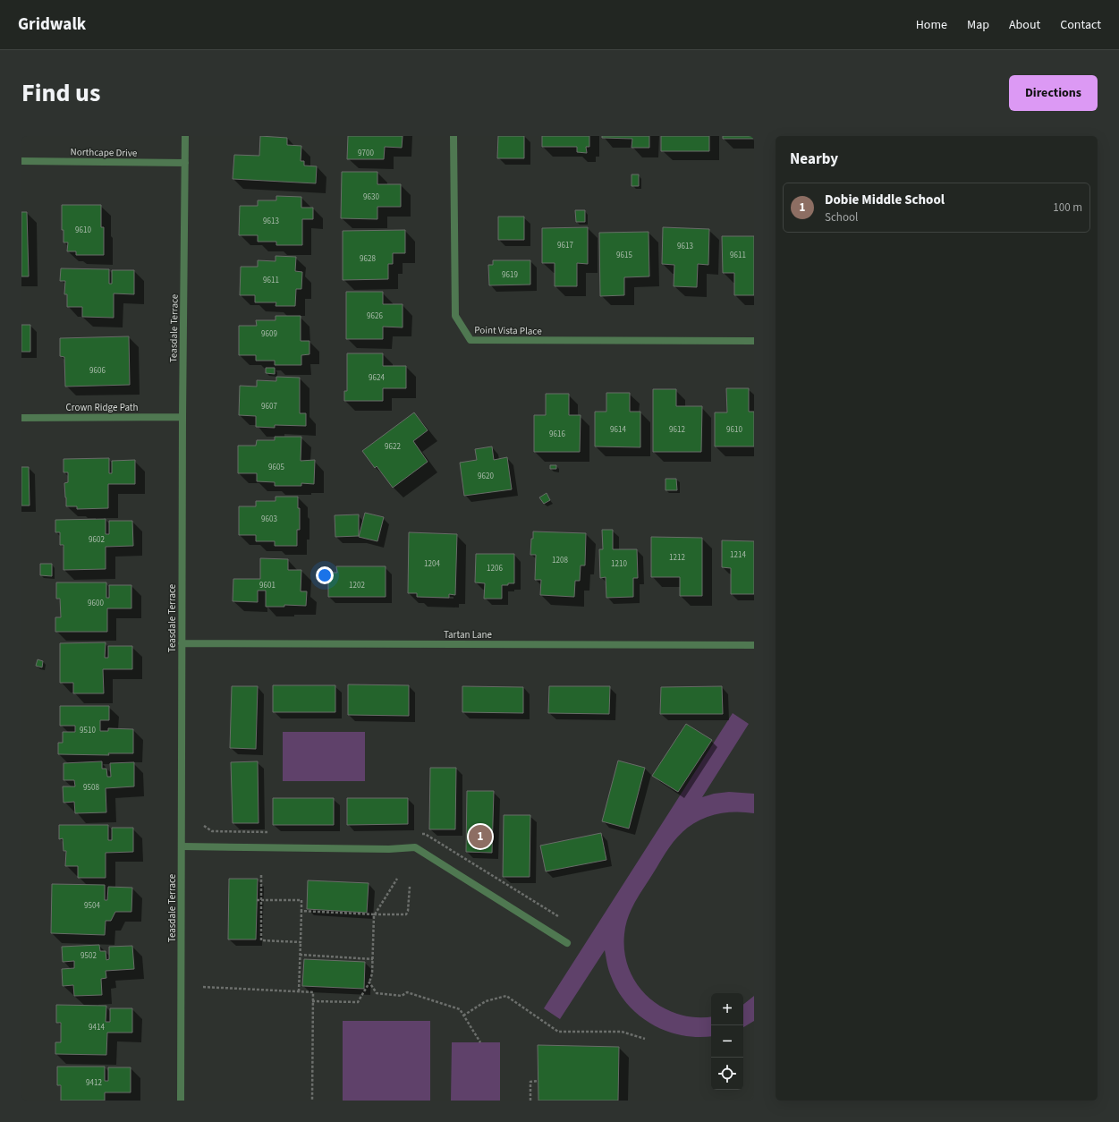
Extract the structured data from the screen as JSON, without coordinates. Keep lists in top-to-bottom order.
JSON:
{
  "streets": {
    "street": [
      "Northcape Drive",
      "Teasdale Terrace",
      "Point Vista Place",
      "Crown Ridge Path",
      "Tartan Lane"
    ]
  },
  "crossings": [
    ["Northcape Drive", "Teasdale Terrace"],
    ["Teasdale Terrace", "Crown Ridge Path"],
    ["Teasdale Terrace", "Tartan Lane"]
  ],
  "house_numbers": [
    "9700",
    "9630",
    "9613",
    "9610",
    "9617",
    "9613",
    "9615",
    "9611",
    "9628",
    "9619",
    "9611",
    "9626",
    "9609",
    "9606",
    "9624",
    "9607",
    "9614",
    "9612",
    "9610",
    "9616",
    "9622",
    "9605",
    "9620",
    "9603",
    "9602",
    "1214",
    "1212",
    "1208",
    "1204",
    "1210",
    "1206",
    "9601",
    "1202",
    "9600",
    "9510",
    "9508",
    "9504",
    "9502",
    "9414",
    "9412"
  ],
  "page": {
    "header": "Gridwalk",
    "nav": [
      "Home",
      "Map",
      "About",
      "Contact"
    ],
    "title": "Find us",
    "buttons": "Directions",
    "heading": "Nearby",
    "list": [
      {
        "mark": "1",
        "name": "Dobie Middle School",
        "note": "School",
        "value": "100 m"
      }
    ],
    "pins": "1",
    "map_buttons": ["+", "−"]
  }
}
